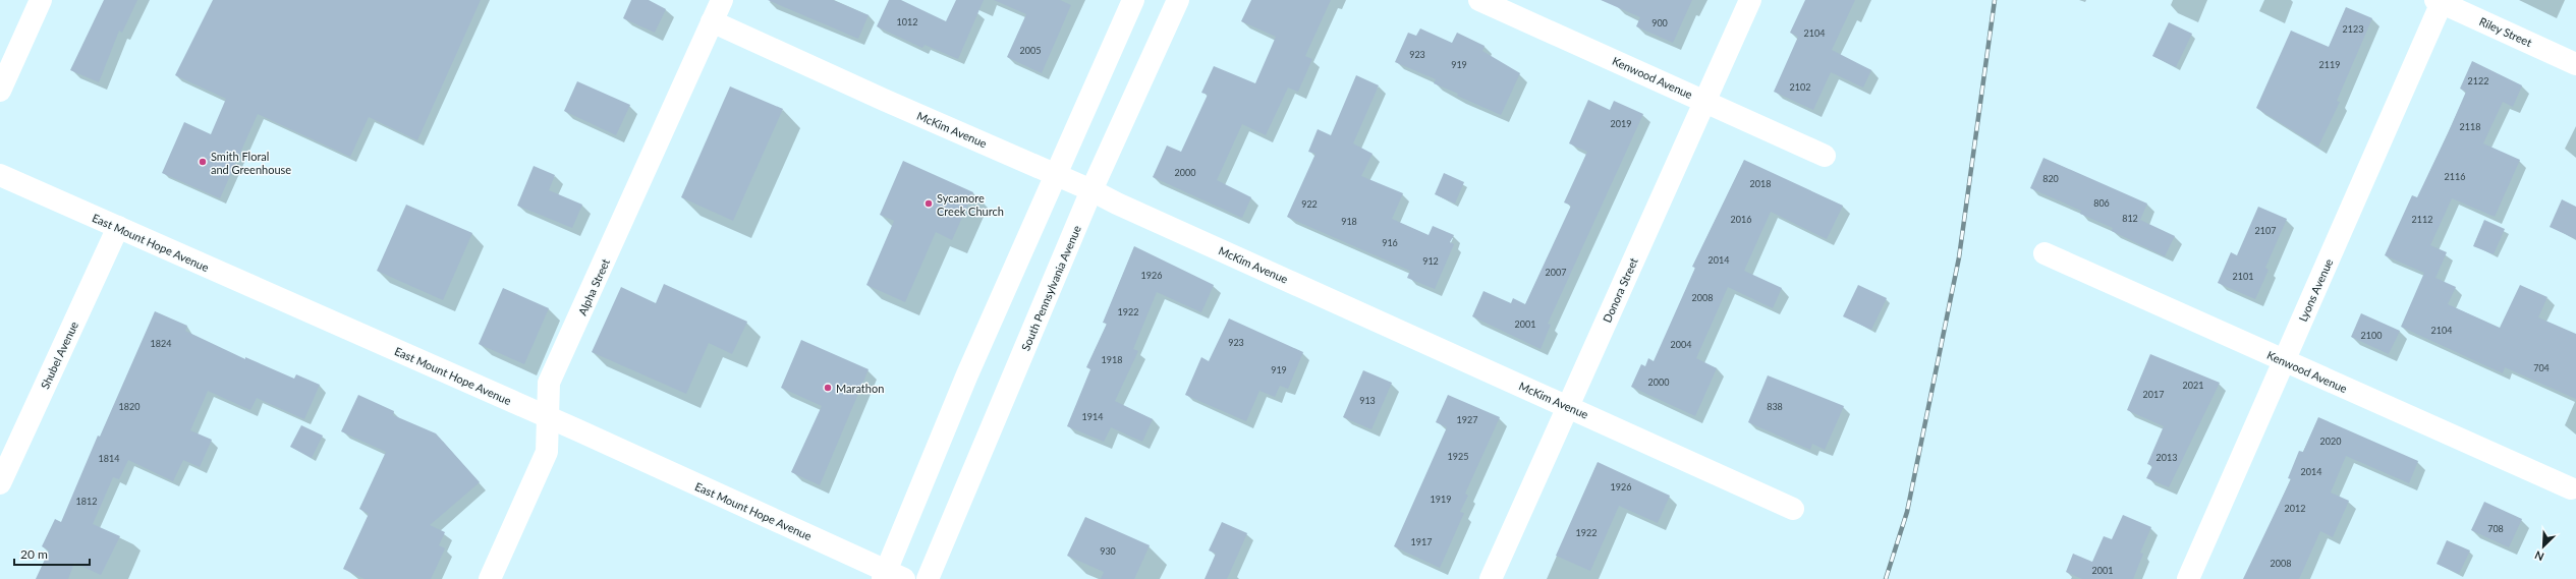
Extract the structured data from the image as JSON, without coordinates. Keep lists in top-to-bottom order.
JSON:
{
  "streets": {
    "street": [
      "Riley Street",
      "Kenwood Avenue",
      "McKim Avenue",
      "East Mount Hope Avenue",
      "Alpha Street",
      "South Pennsylvania Avenue",
      "Donora Street",
      "Lyons Avenue",
      "Shubel Avenue"
    ]
  },
  "crossings": [
    ["Riley Street", "Lyons Avenue"],
    ["Kenwood Avenue", "Donora Street"],
    ["Kenwood Avenue", "Lyons Avenue"],
    ["McKim Avenue", "Alpha Street"],
    ["McKim Avenue", "South Pennsylvania Avenue"],
    ["McKim Avenue", "Donora Street"],
    ["East Mount Hope Avenue", "Alpha Street"],
    ["East Mount Hope Avenue", "Shubel Avenue"]
  ],
  "places": ["Smith Floral and Greenhouse", "Sycamore Creek Church", "Marathon"],
  "house_numbers": [
    "1012",
    "900",
    "2123",
    "2104",
    "2005",
    "923",
    "919",
    "2119",
    "2122",
    "2102",
    "2019",
    "2118",
    "2000",
    "2116",
    "820",
    "2018",
    "806",
    "922",
    "812",
    "2016",
    "2112",
    "918",
    "2107",
    "916",
    "2014",
    "912",
    "2007",
    "1926",
    "2101",
    "2008",
    "1922",
    "2001",
    "2104",
    "2100",
    "923",
    "1824",
    "2004",
    "1918",
    "704",
    "919",
    "2000",
    "2021",
    "2017",
    "913",
    "1820",
    "838",
    "1914",
    "1927",
    "2020",
    "1925",
    "2013",
    "1814",
    "2014",
    "1926",
    "1919",
    "1812",
    "2012",
    "708",
    "1922",
    "1917",
    "930",
    "2008",
    "2001"
  ],
  "scale_bar": "20 m",
  "north": "bottom left"
}
